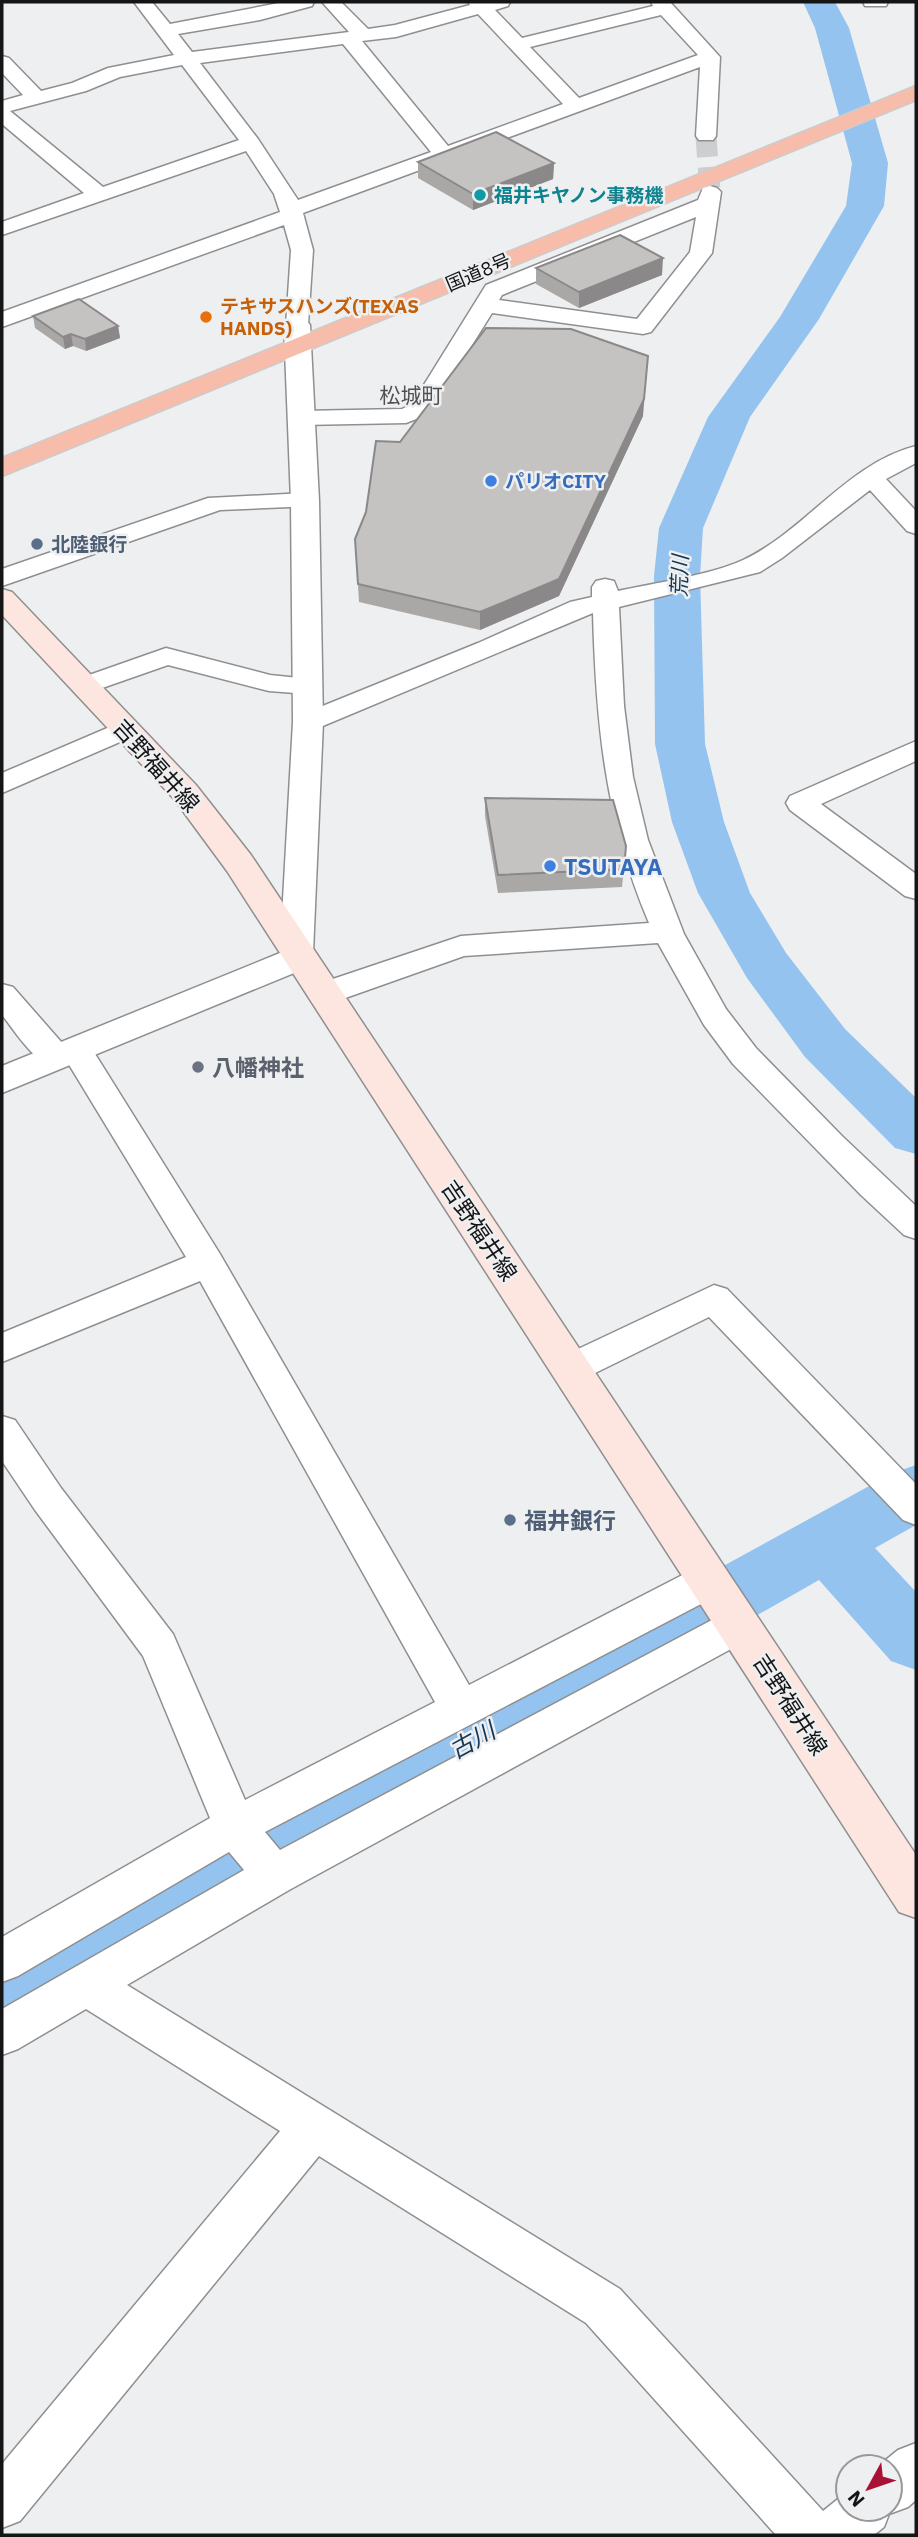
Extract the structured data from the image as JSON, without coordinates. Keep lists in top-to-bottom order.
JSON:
{
  "streets": {
    "highway": ["国道8号"],
    "main road": ["吉野福井線"]
  },
  "districts": ["松城町"],
  "water": ["荒川", "古川"],
  "places": [
    "福井キヤノン事務機",
    "テキサスハンズ(TEXAS HANDS)",
    "パリオCITY",
    "北陸銀行",
    "TSUTAYA",
    "八幡神社",
    "福井銀行"
  ],
  "north": "bottom left"
}
